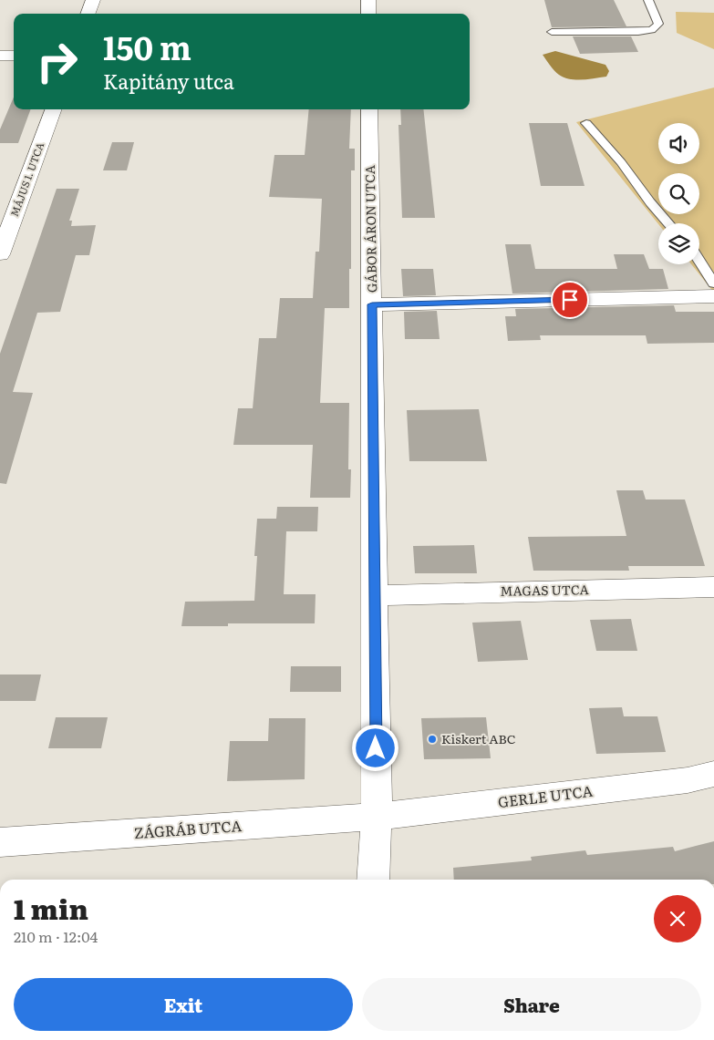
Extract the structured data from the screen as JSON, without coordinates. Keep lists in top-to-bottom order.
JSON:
{
  "streets": {
    "street": [
      "MÁJUS 1. UTCA",
      "GÁBOR ÁRON UTCA",
      "MAGAS UTCA",
      "GERLE UTCA",
      "ZÁGRÁB UTCA"
    ]
  },
  "crossings": [
    ["GÁBOR ÁRON UTCA", "MAGAS UTCA"],
    ["GÁBOR ÁRON UTCA", "GERLE UTCA"],
    ["GÁBOR ÁRON UTCA", "ZÁGRÁB UTCA"],
    ["GERLE UTCA", "ZÁGRÁB UTCA"]
  ],
  "places": ["Kiskert ABC"],
  "page": {
    "turn": ["150 m", "Kapitány utca"],
    "heading": ["1 min", "210 m · 12:04"],
    "buttons": ["Exit", "Share"]
  }
}
